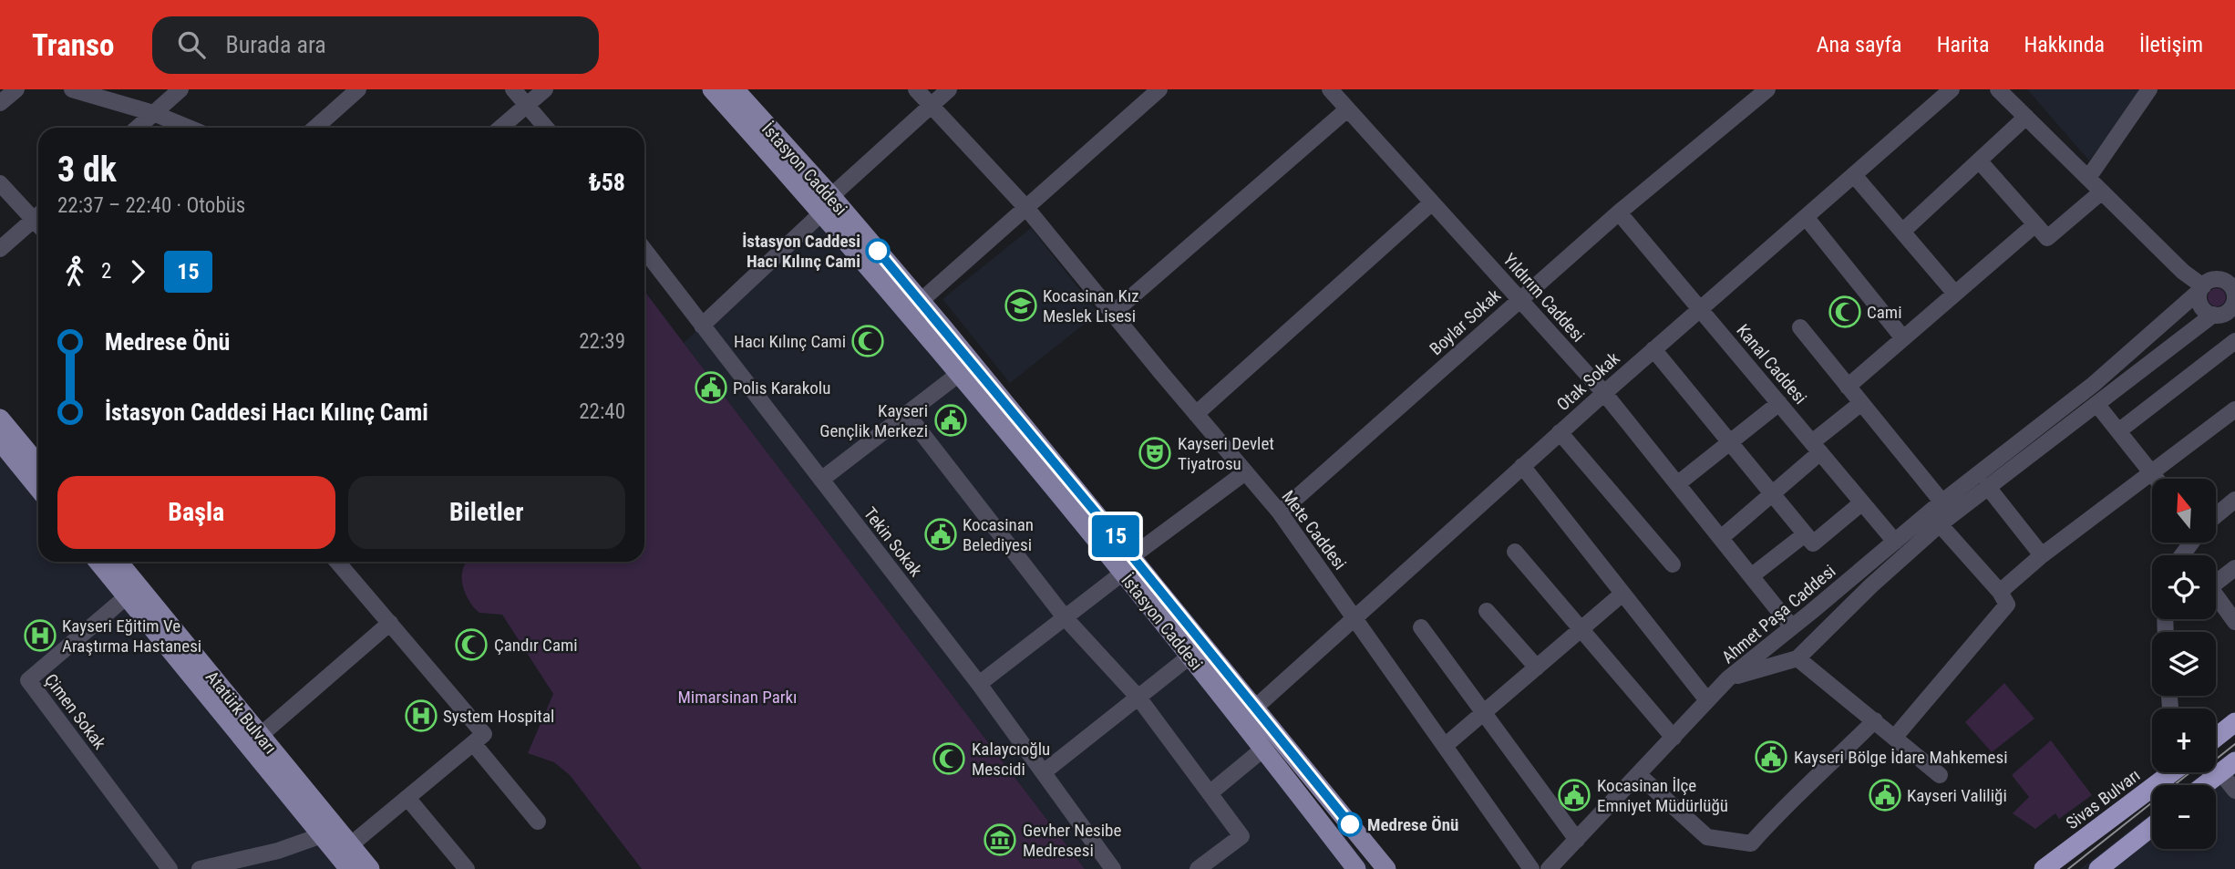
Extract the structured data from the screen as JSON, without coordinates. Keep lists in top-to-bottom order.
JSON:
{
  "streets": {
    "highway": ["Sivas Bulvarı"],
    "main road": ["İstasyon Caddesi", "Atatürk Bulvarı"],
    "street": [
      "Yıldırım Caddesi",
      "Boylar Sokak",
      "Kanal Caddesi",
      "Otak Sokak",
      "Mete Caddesi",
      "Tekin Sokak",
      "Ahmet Paşa Caddesi",
      "Çimen Sokak"
    ]
  },
  "crossings": [
    ["İstasyon Caddesi", "Otak Sokak"],
    ["Yıldırım Caddesi", "Boylar Sokak"],
    ["Yıldırım Caddesi", "Otak Sokak"],
    ["Yıldırım Caddesi", "Ahmet Paşa Caddesi"],
    ["Boylar Sokak", "Kanal Caddesi"],
    ["Boylar Sokak", "Mete Caddesi"],
    ["Kanal Caddesi", "Otak Sokak"],
    ["Kanal Caddesi", "Ahmet Paşa Caddesi"],
    ["Otak Sokak", "Mete Caddesi"],
    ["Çimen Sokak", "Atatürk Bulvarı"]
  ],
  "parks": ["Mimarsinan Parkı"],
  "places": {
    "other": ["İstasyon Caddesi Hacı Kılınç Cami", "Medrese Önü"],
    "school or university": ["Kocasinan Kız Meslek Lisesi"],
    "mosque": [
      "Cami",
      "Hacı Kılınç Cami",
      "Çandır Cami",
      "Kalaycıoğlu Mescidi"
    ],
    "public building": [
      "Polis Karakolu",
      "Kayseri Gençlik Merkezi",
      "Kocasinan Belediyesi",
      "Kayseri Bölge İdare Mahkemesi",
      "Kocasinan İlçe Emniyet Müdürlüğü",
      "Kayseri Valiliği"
    ],
    "theatre": ["Kayseri Devlet Tiyatrosu"],
    "hospital": ["Kayseri Eğitim Ve Araştırma Hastanesi", "System Hospital"],
    "museum": ["Gevher Nesibe Medresesi"]
  },
  "lines": ["bus line 15"],
  "north": "top",
  "page": {
    "header": "Transo",
    "search": "Burada ara",
    "nav": [
      "Ana sayfa",
      "Harita",
      "Hakkında",
      "İletişim"
    ],
    "on_map": "15",
    "heading": ["3 dk", "22:37 – 22:40 · Otobüs", "₺58"],
    "legs": ["2", "15"],
    "list": [
      {
        "name": "Medrese Önü",
        "value": "22:39"
      },
      {
        "name": "İstasyon Caddesi Hacı Kılınç Cami",
        "value": "22:40"
      }
    ],
    "buttons": ["Başla", "Biletler"],
    "map_buttons": ["+", "−"]
  }
}
